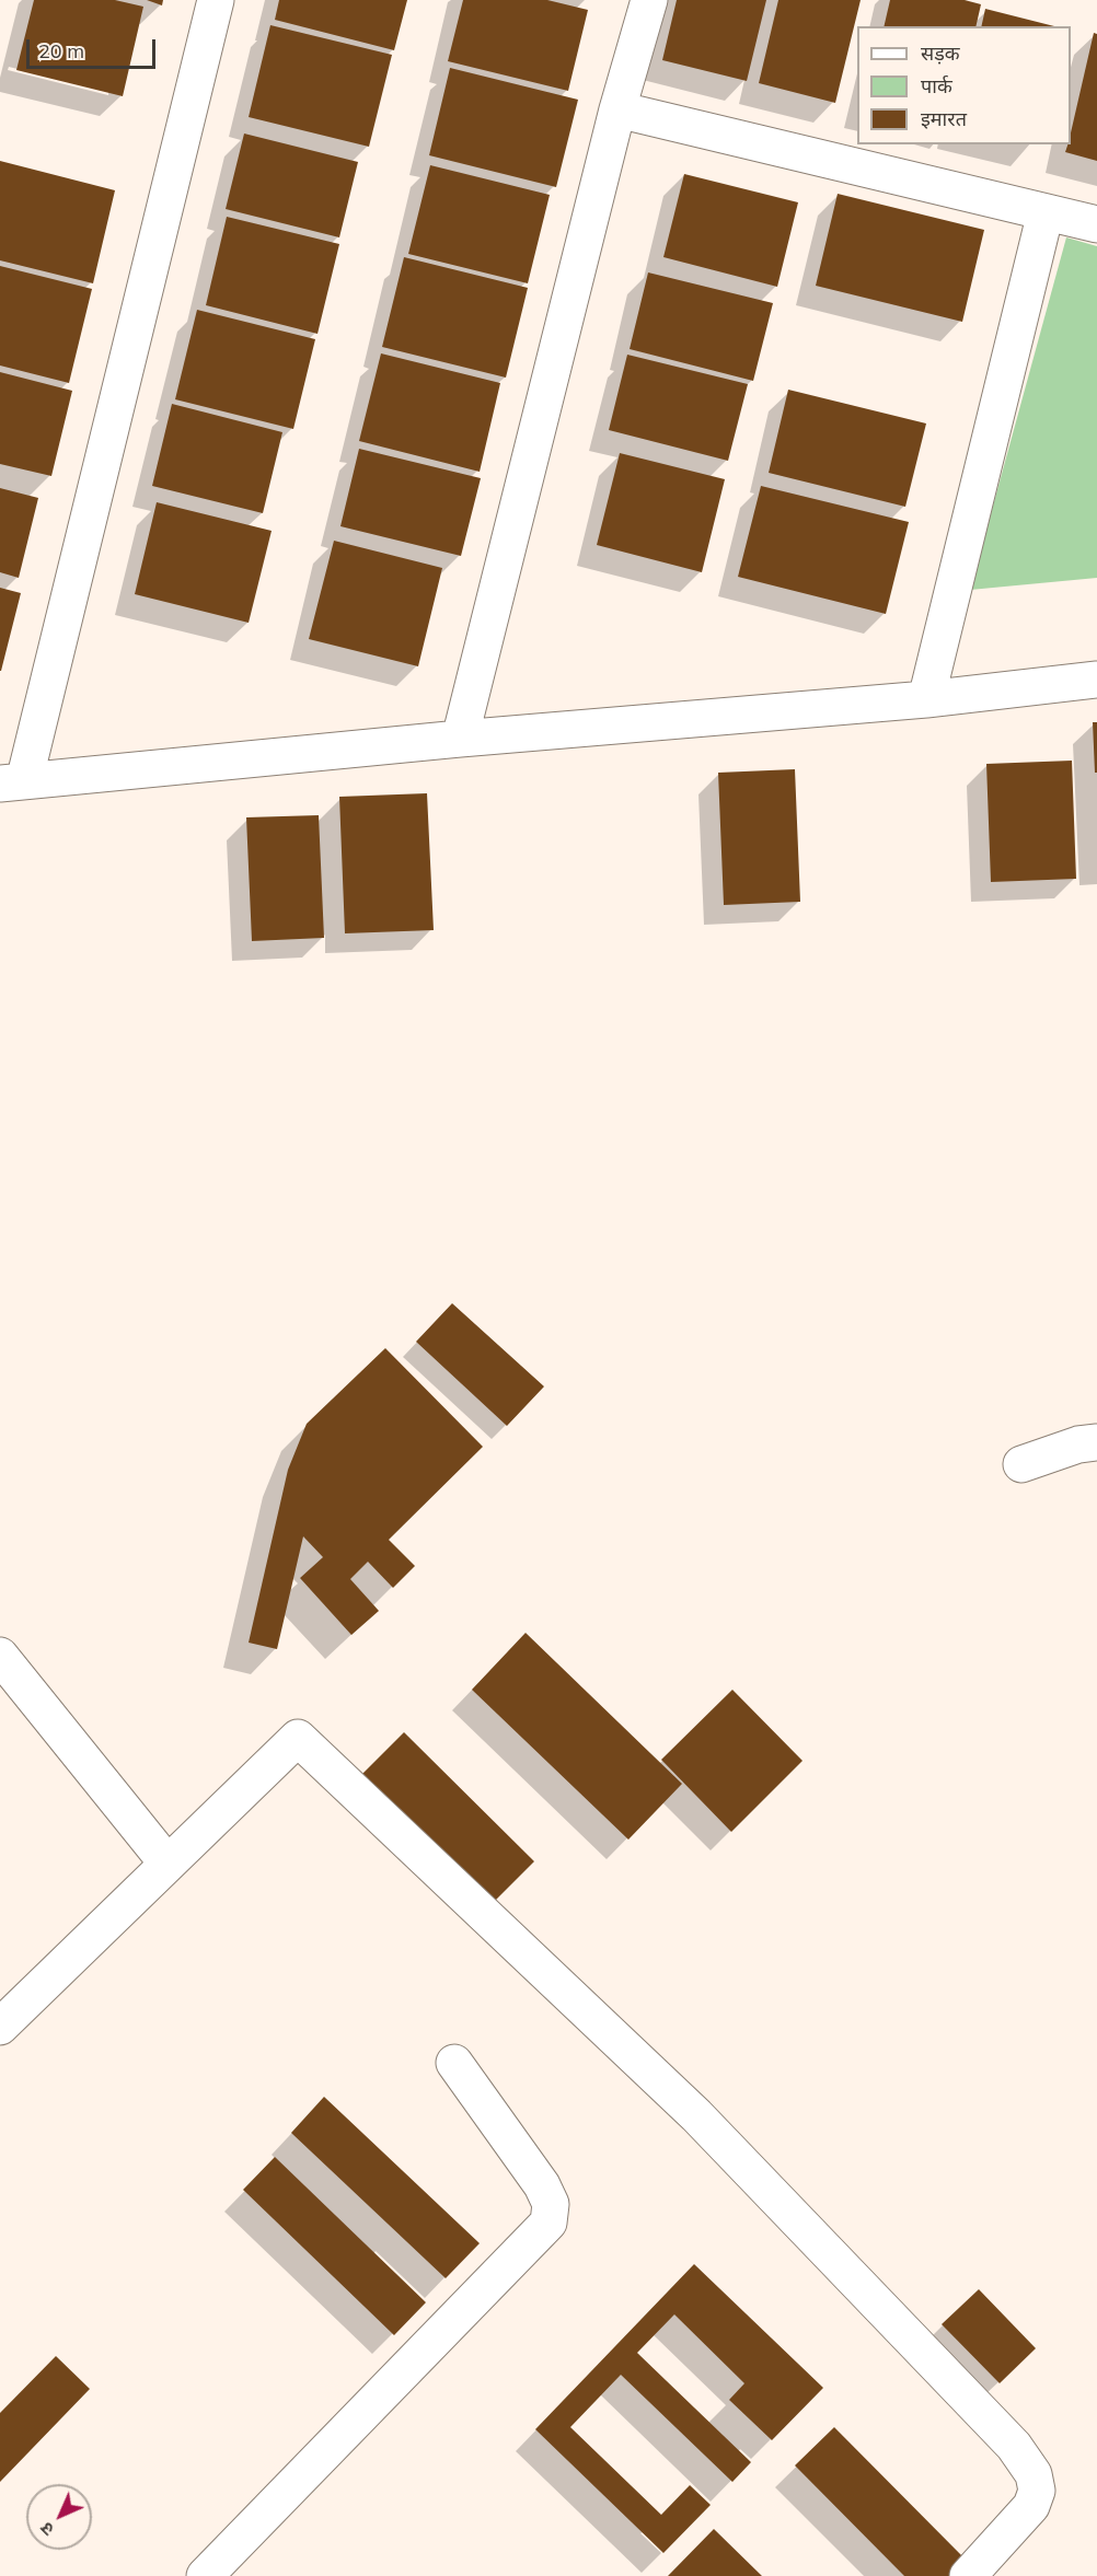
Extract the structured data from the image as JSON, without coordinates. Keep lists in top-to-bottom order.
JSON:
{
  "legend": ["सड़क", "पार्क", "इमारत"],
  "scale_bar": "20 m",
  "north": "bottom left"
}
